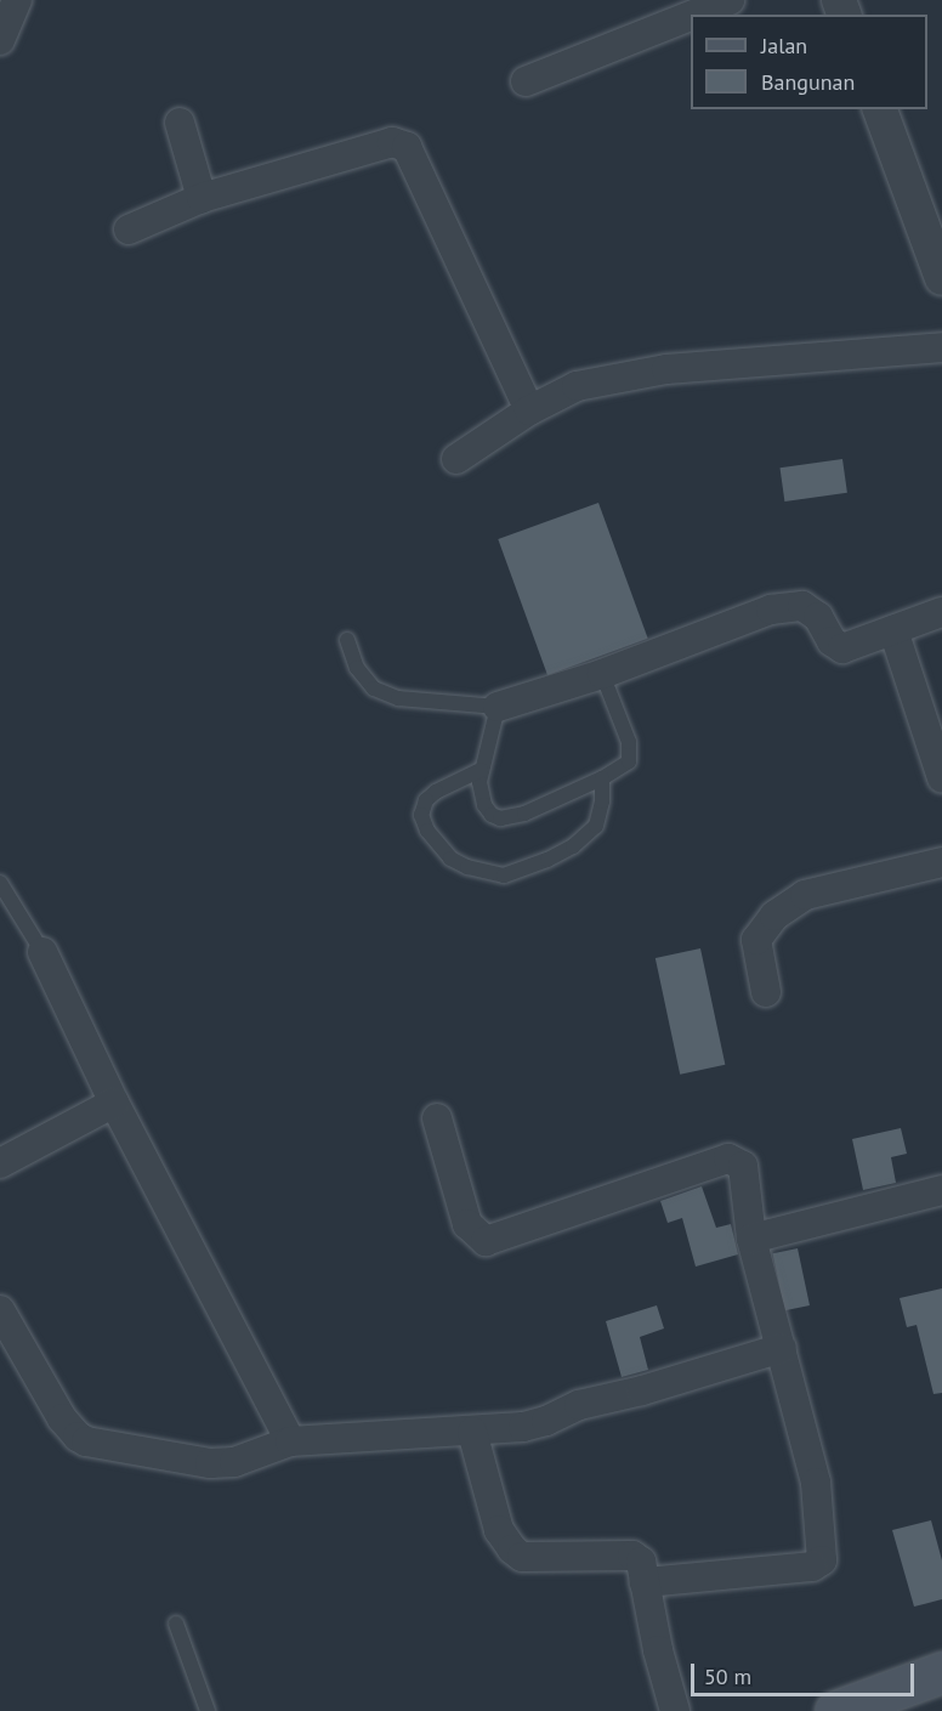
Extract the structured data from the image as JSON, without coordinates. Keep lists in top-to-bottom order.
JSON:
{
  "legend": ["Jalan", "Bangunan"],
  "scale_bar": "50 m"
}
